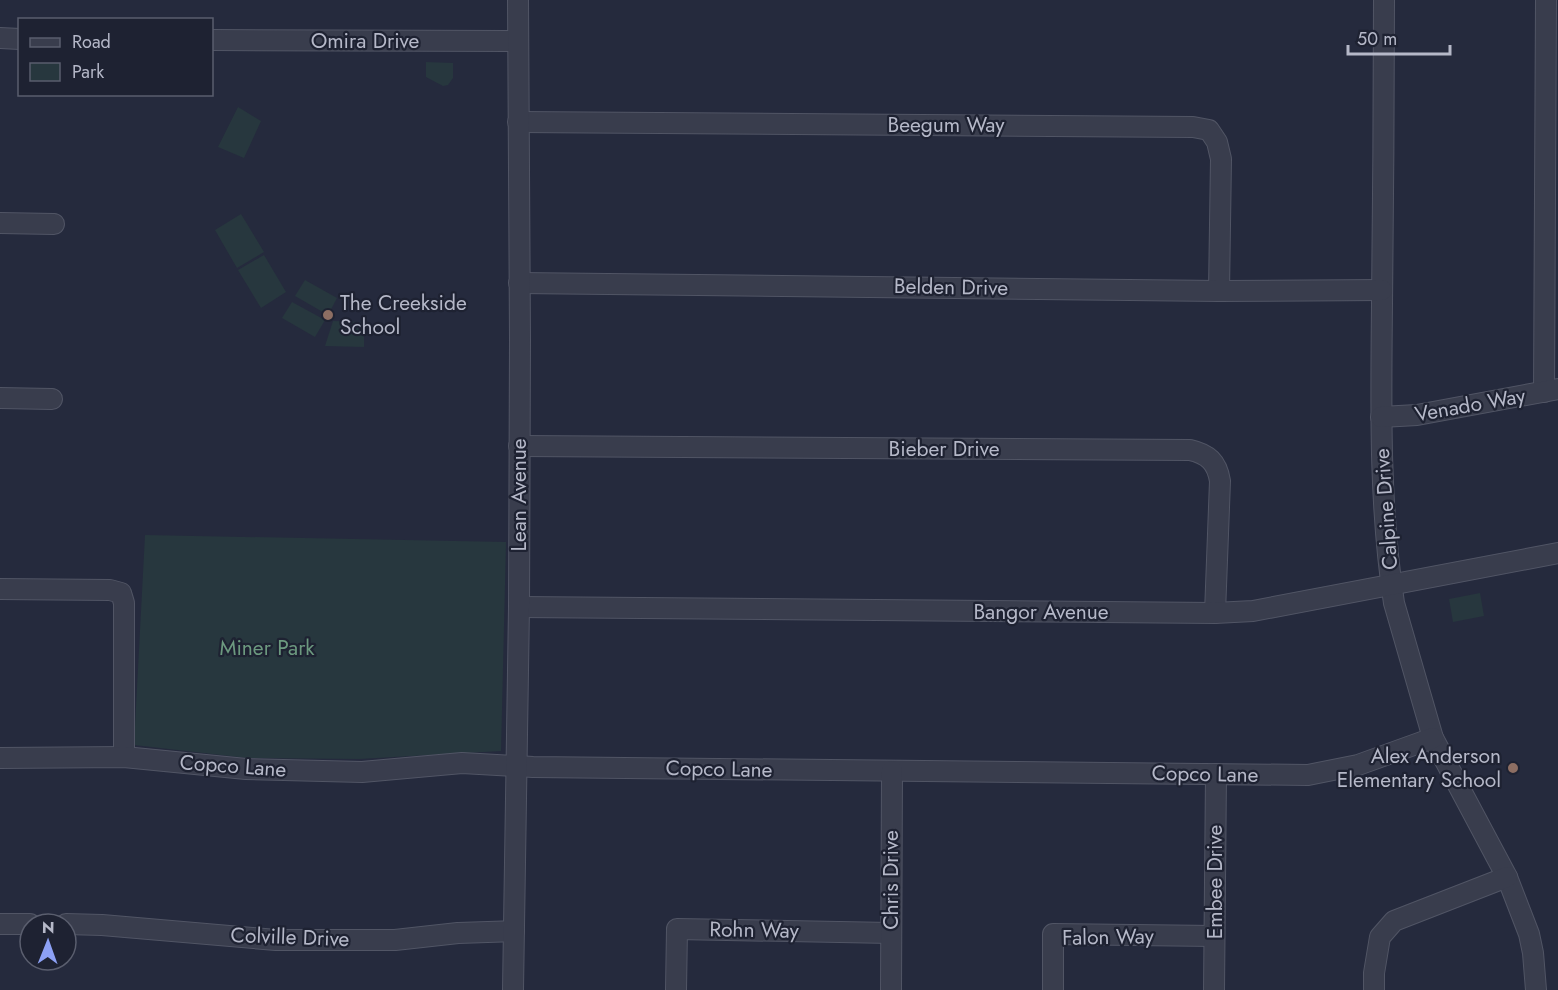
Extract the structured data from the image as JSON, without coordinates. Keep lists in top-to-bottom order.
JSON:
{
  "streets": {
    "street": [
      "Omira Drive",
      "Beegum Way",
      "Belden Drive",
      "Venado Way",
      "Bieber Drive",
      "Lean Avenue",
      "Calpine Drive",
      "Bangor Avenue",
      "Copco Lane",
      "Chris Drive",
      "Embee Drive",
      "Rohn Way",
      "Colville Drive",
      "Falon Way"
    ]
  },
  "crossings": [
    ["Omira Drive", "Lean Avenue"],
    ["Beegum Way", "Belden Drive"],
    ["Beegum Way", "Lean Avenue"],
    ["Belden Drive", "Lean Avenue"],
    ["Belden Drive", "Calpine Drive"],
    ["Venado Way", "Calpine Drive"],
    ["Bieber Drive", "Lean Avenue"],
    ["Bieber Drive", "Bangor Avenue"],
    ["Lean Avenue", "Bangor Avenue"],
    ["Lean Avenue", "Copco Lane"],
    ["Lean Avenue", "Colville Drive"],
    ["Calpine Drive", "Bangor Avenue"],
    ["Calpine Drive", "Copco Lane"],
    ["Copco Lane", "Chris Drive"],
    ["Copco Lane", "Embee Drive"],
    ["Chris Drive", "Rohn Way"],
    ["Embee Drive", "Falon Way"]
  ],
  "parks": ["Miner Park"],
  "places": ["The Creekside School", "Alex Anderson Elementary School"],
  "legend": ["Road", "Park"],
  "scale_bar": "50 m",
  "north": "top"
}
